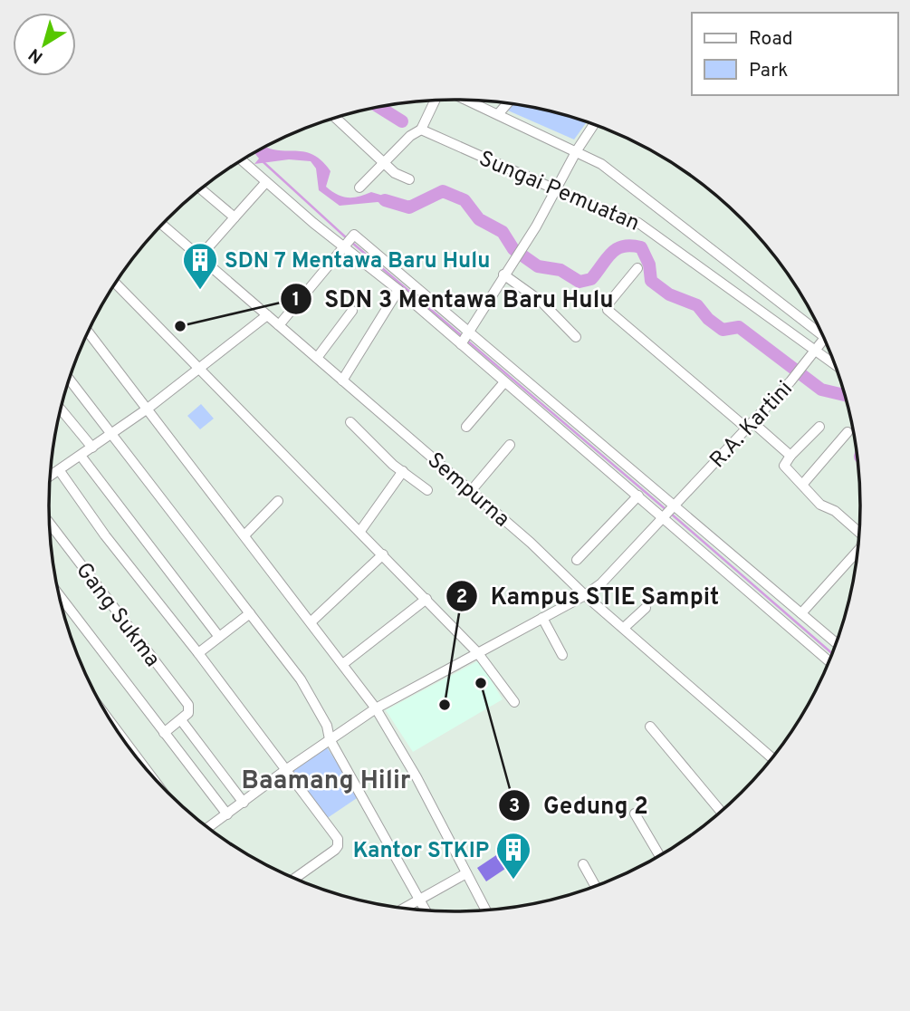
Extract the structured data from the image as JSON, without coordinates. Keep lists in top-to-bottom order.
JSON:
{
  "streets": {
    "street": [
      "Sungai Pemuatan",
      "R.A. Kartini",
      "Sempurna",
      "Gang Sukma"
    ]
  },
  "crossings": [
    ["Sungai Pemuatan", "R.A. Kartini"],
    ["R.A. Kartini", "Sempurna"]
  ],
  "districts": ["Baamang Hilir"],
  "places": {
    "building": ["SDN 7 Mentawa Baru Hulu", "Kantor STKIP"],
    "other": ["SDN 3 Mentawa Baru Hulu", "Gedung 2", "Kampus STIE Sampit"]
  },
  "legend": ["Road", "Park"],
  "north": "bottom left"
}
